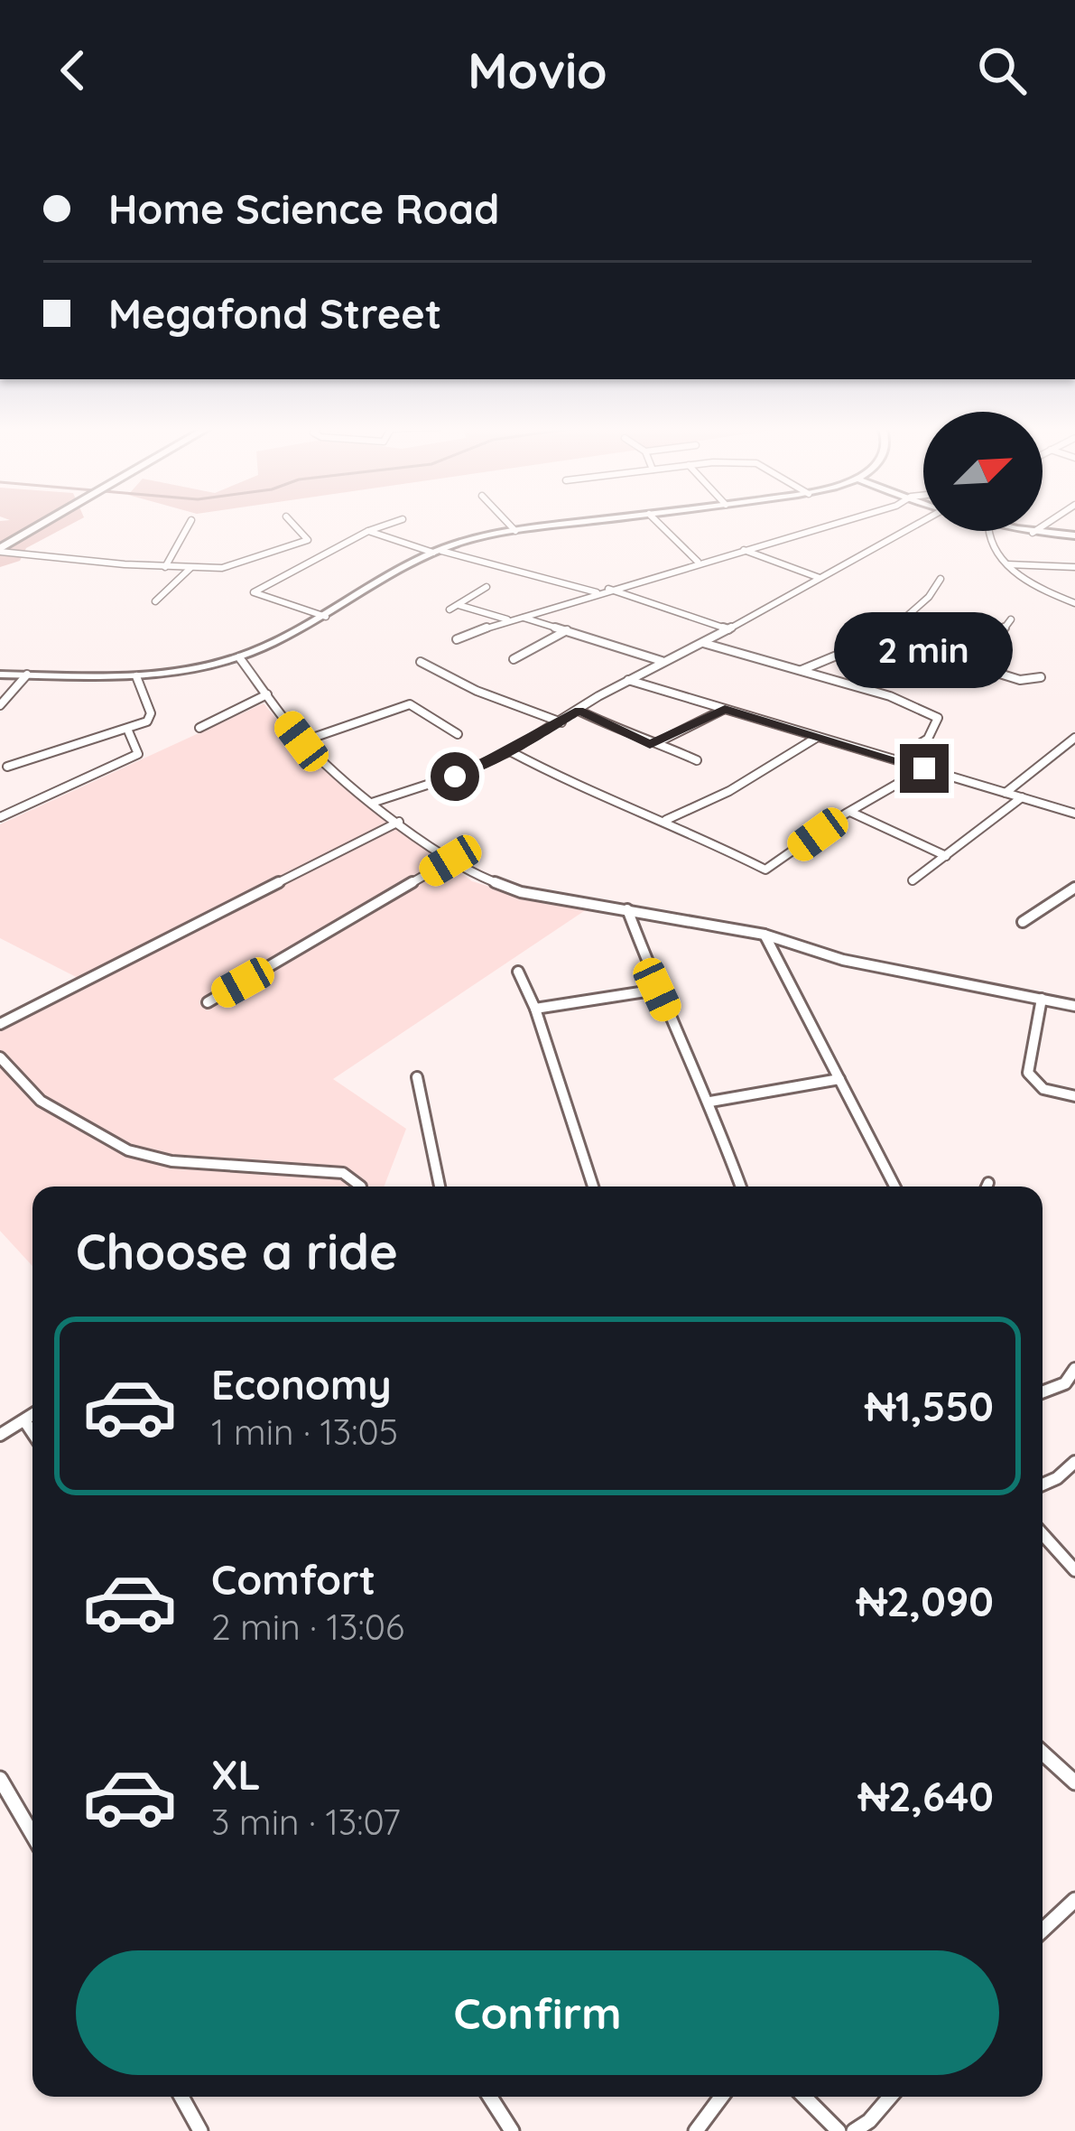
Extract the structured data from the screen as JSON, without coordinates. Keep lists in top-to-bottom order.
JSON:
{
  "north": "top right",
  "page": {
    "header": "Movio",
    "banner": ["Home Science Road", "Megafond Street"],
    "bubble": "2 min",
    "heading": "Choose a ride",
    "list": [
      {
        "name": "Economy",
        "note": "1 min · 13:05",
        "value": "₦1,550"
      },
      {
        "name": "Comfort",
        "note": "2 min · 13:06",
        "value": "₦2,090"
      },
      {
        "name": "XL",
        "note": "3 min · 13:07",
        "value": "₦2,640"
      }
    ],
    "buttons": "Confirm"
  }
}
